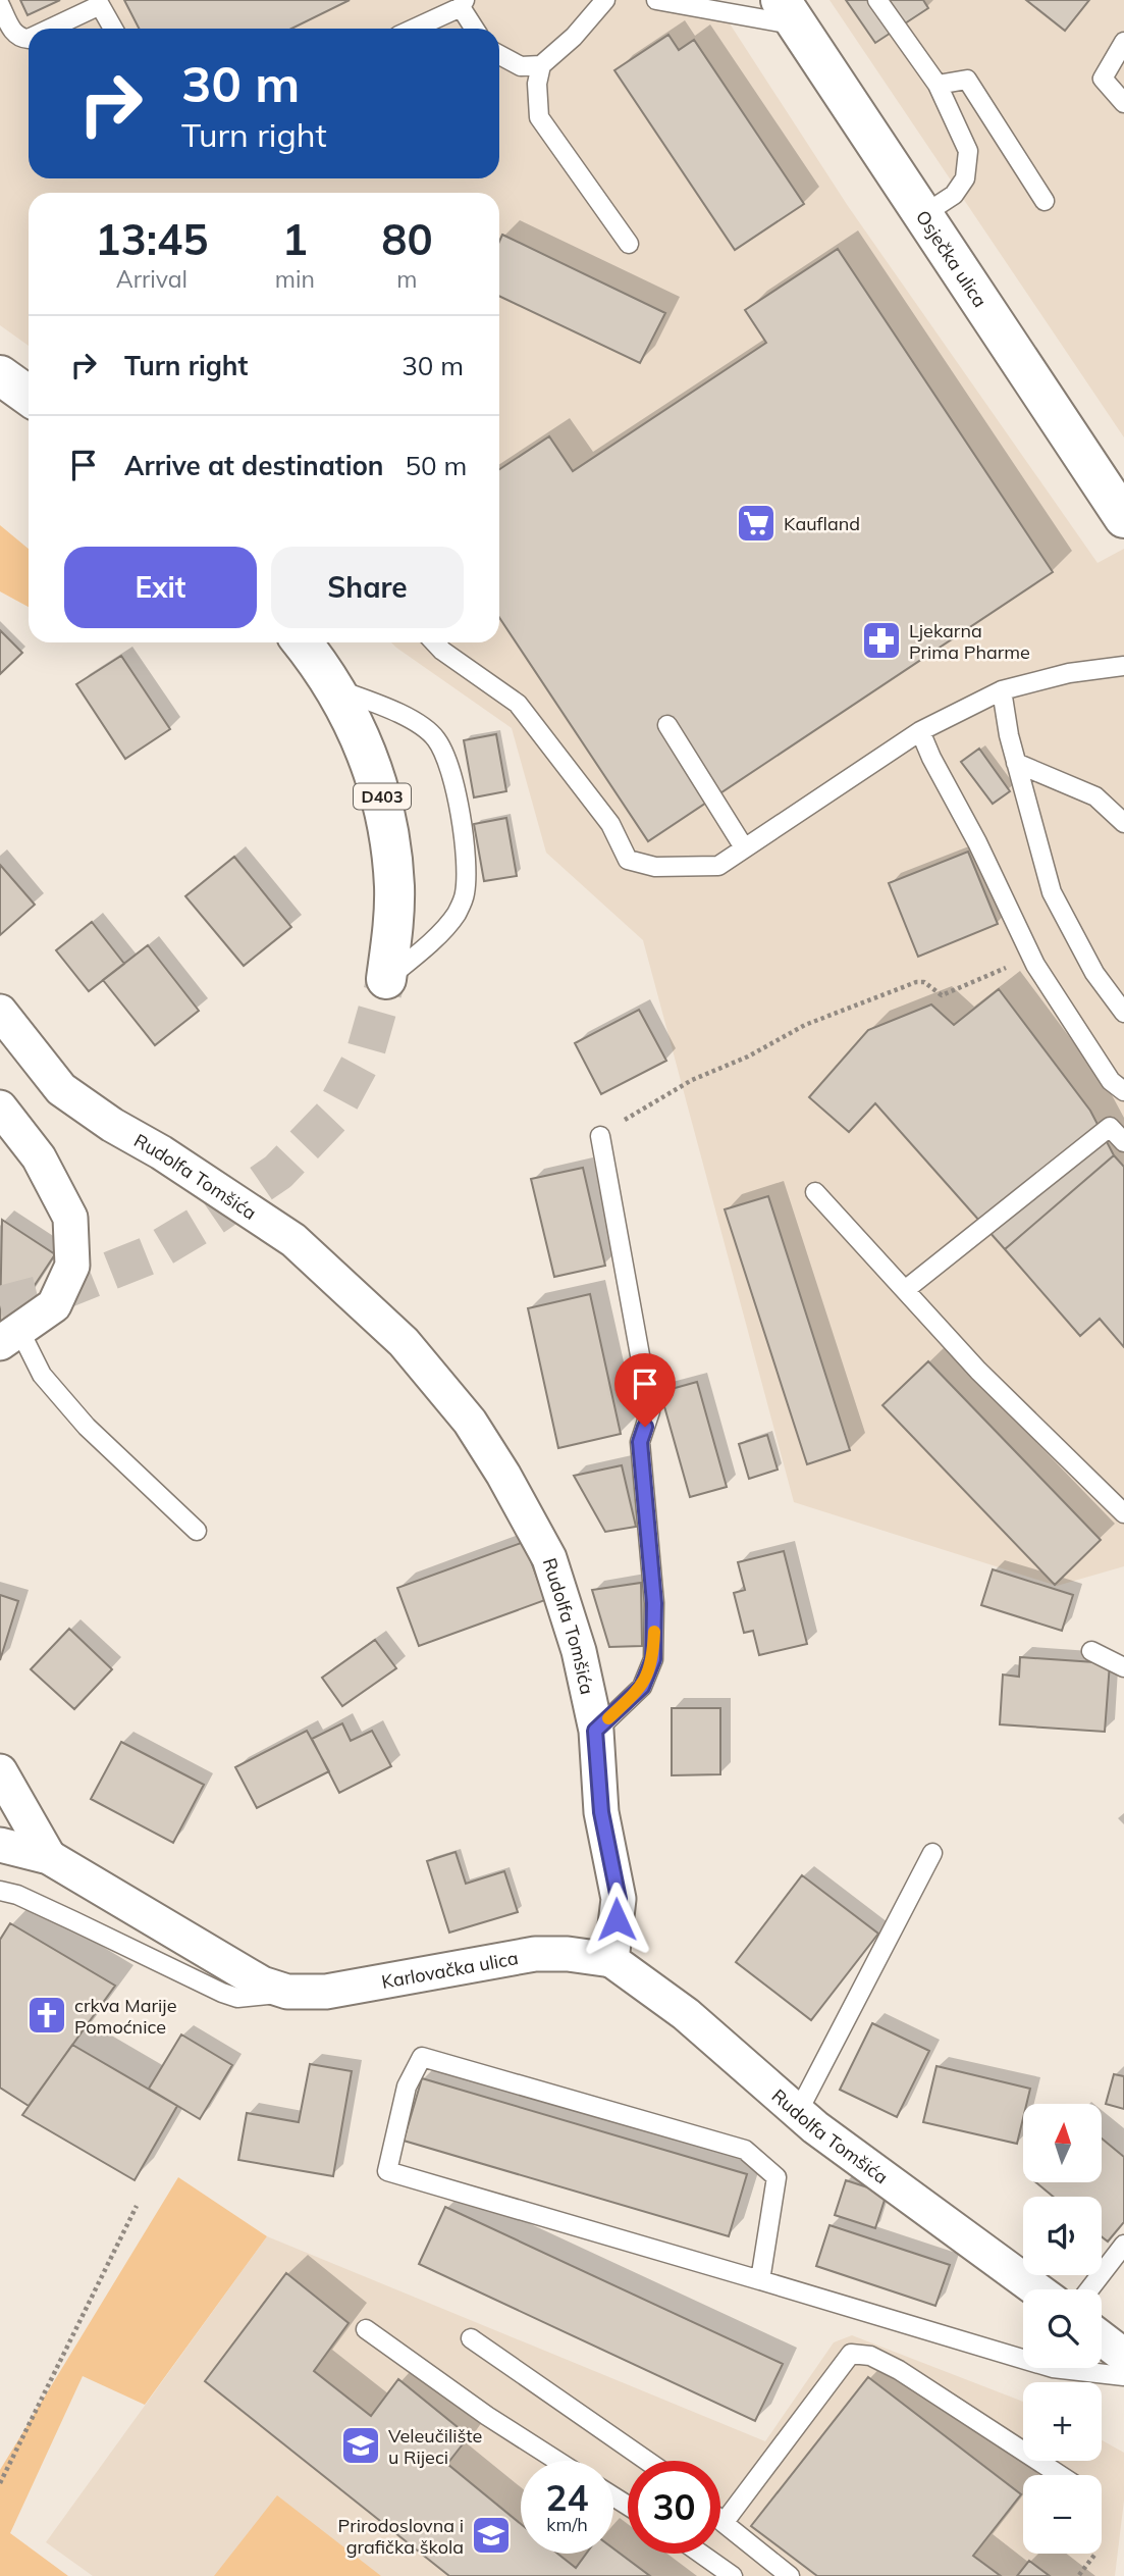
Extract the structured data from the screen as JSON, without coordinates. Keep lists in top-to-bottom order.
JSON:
{
  "streets": {
    "main road": ["Osječka ulica", "D403"],
    "street": ["Rudolfa Tomšića", "Karlovačka ulica"]
  },
  "crossings": [
    ["Rudolfa Tomšića", "Karlovačka ulica"]
  ],
  "places": {
    "supermarket": ["Kaufland"],
    "pharmacy": ["Ljekarna Prima Pharme"],
    "church": ["crkva Marije Pomoćnice"],
    "school or university": ["Veleučilište u Rijeci", "Prirodoslovna i grafička škola"]
  },
  "north": "top",
  "page": {
    "turn": ["30 m", "Turn right"],
    "eta": [
      "13:45",
      "Arrival",
      "1",
      "min",
      "80",
      "m"
    ],
    "list": [
      {
        "name": "Turn right",
        "value": "30 m"
      },
      {
        "name": "Arrive at destination",
        "value": "50 m"
      }
    ],
    "buttons": ["Exit", "Share"],
    "map_buttons": ["+", "−"],
    "speed": "24 km/h",
    "limit": "30"
  }
}
